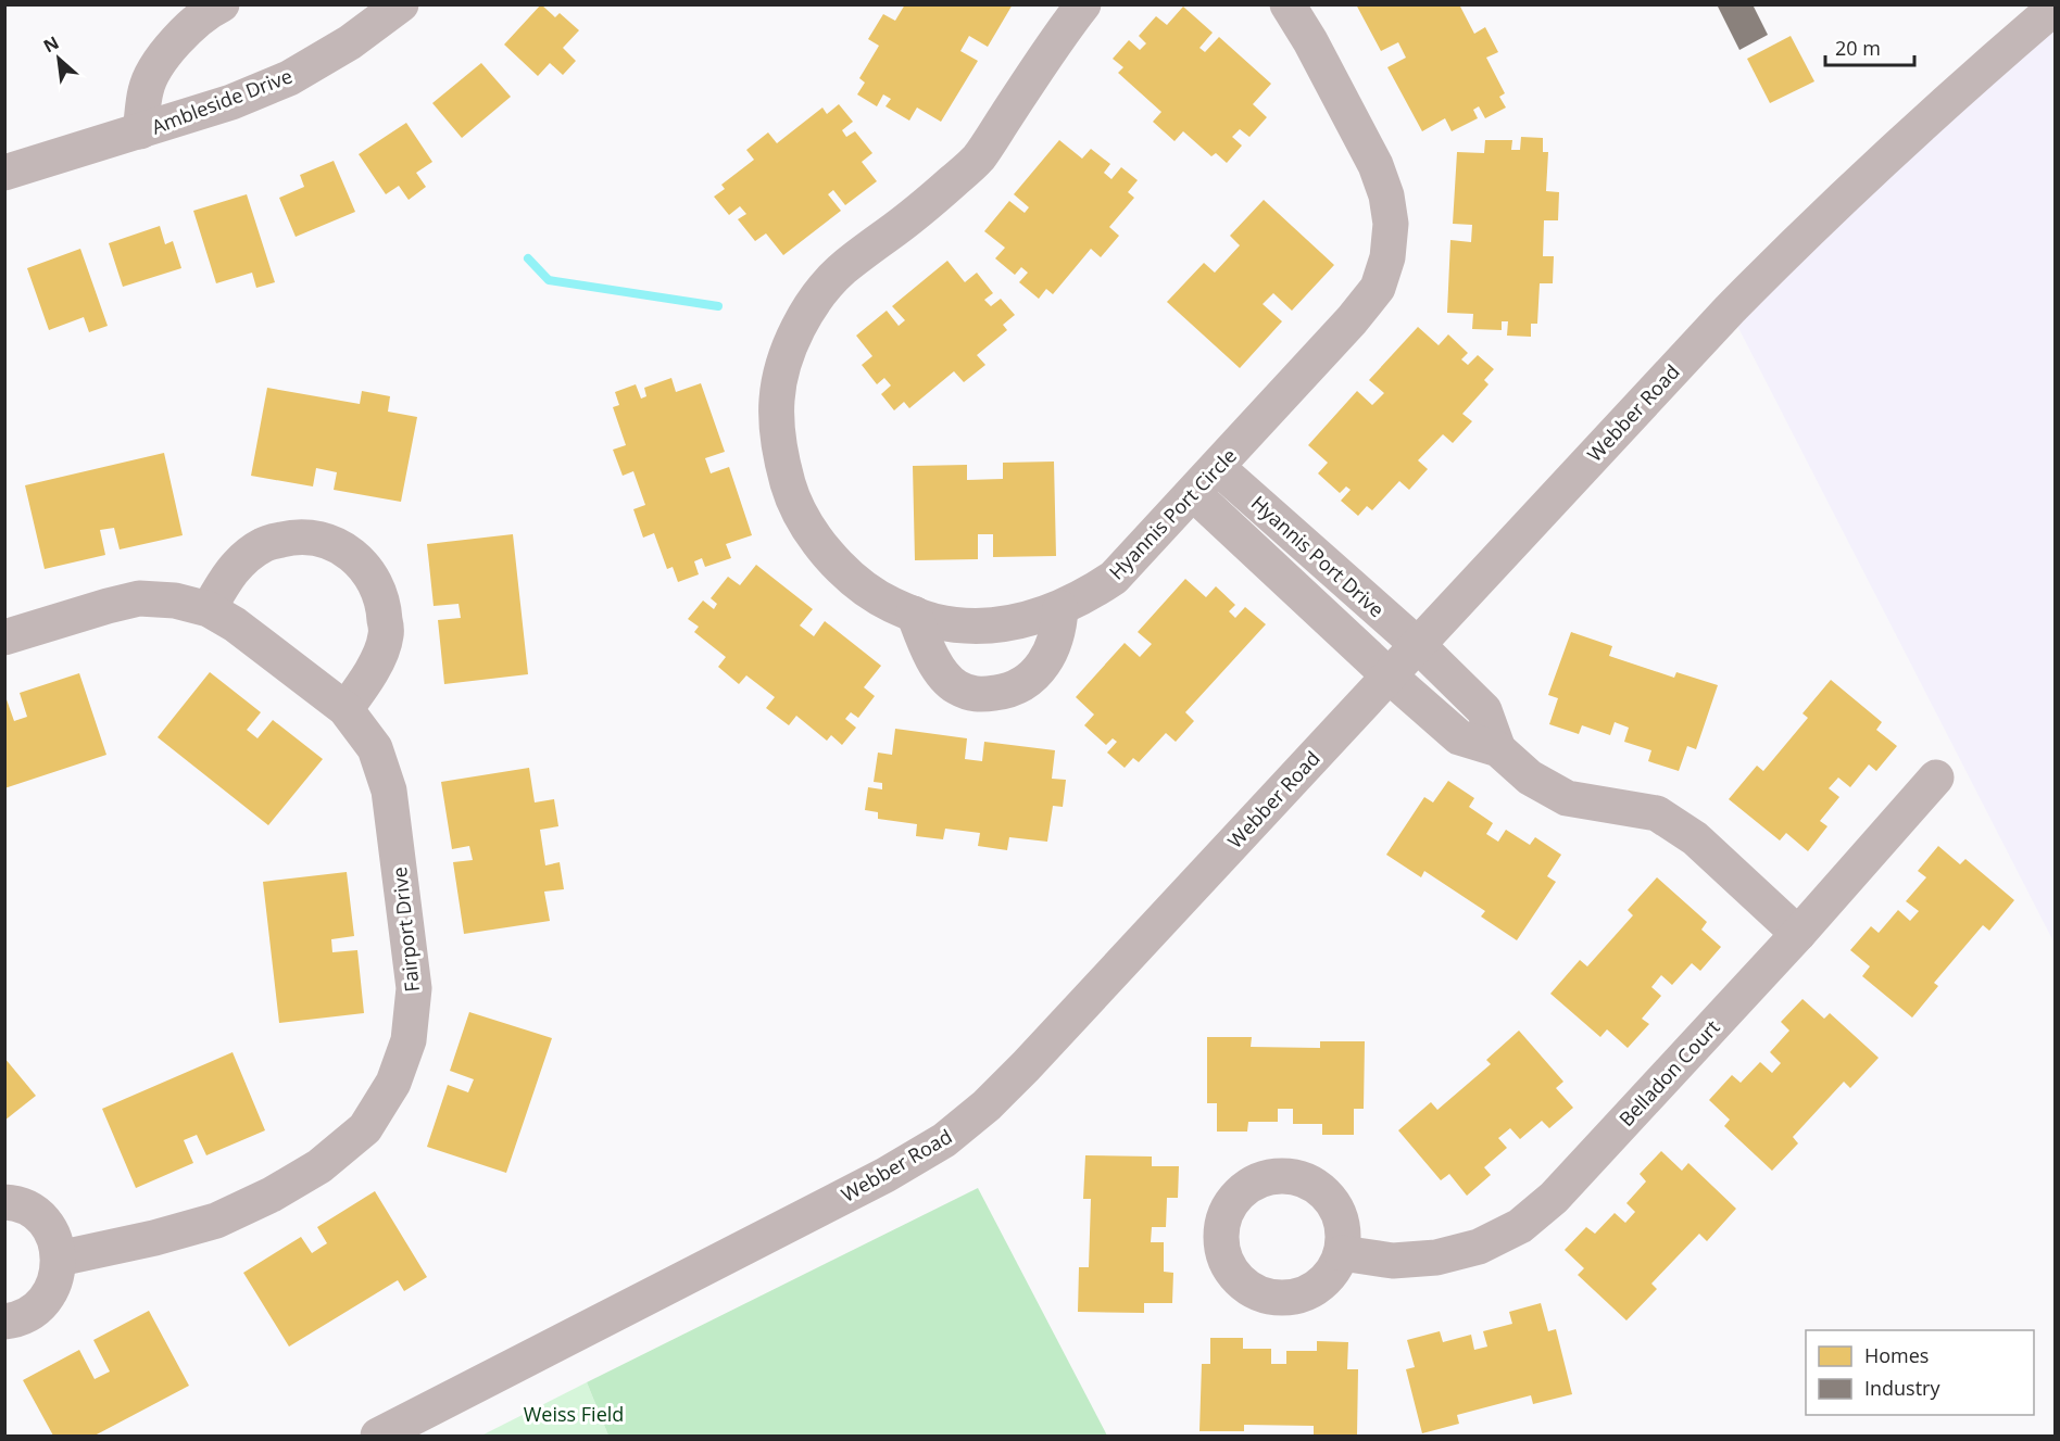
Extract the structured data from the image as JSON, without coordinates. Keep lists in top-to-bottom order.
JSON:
{
  "streets": {
    "street": [
      "Ambleside Drive",
      "Webber Road",
      "Hyannis Port Circle",
      "Hyannis Port Drive",
      "Fairport Drive",
      "Belladon Court"
    ]
  },
  "crossings": [
    ["Webber Road", "Hyannis Port Drive"],
    ["Hyannis Port Circle", "Hyannis Port Drive"]
  ],
  "parks": ["Weiss Field"],
  "legend": ["Homes", "Industry"],
  "scale_bar": "20 m",
  "north": "top left"
}
